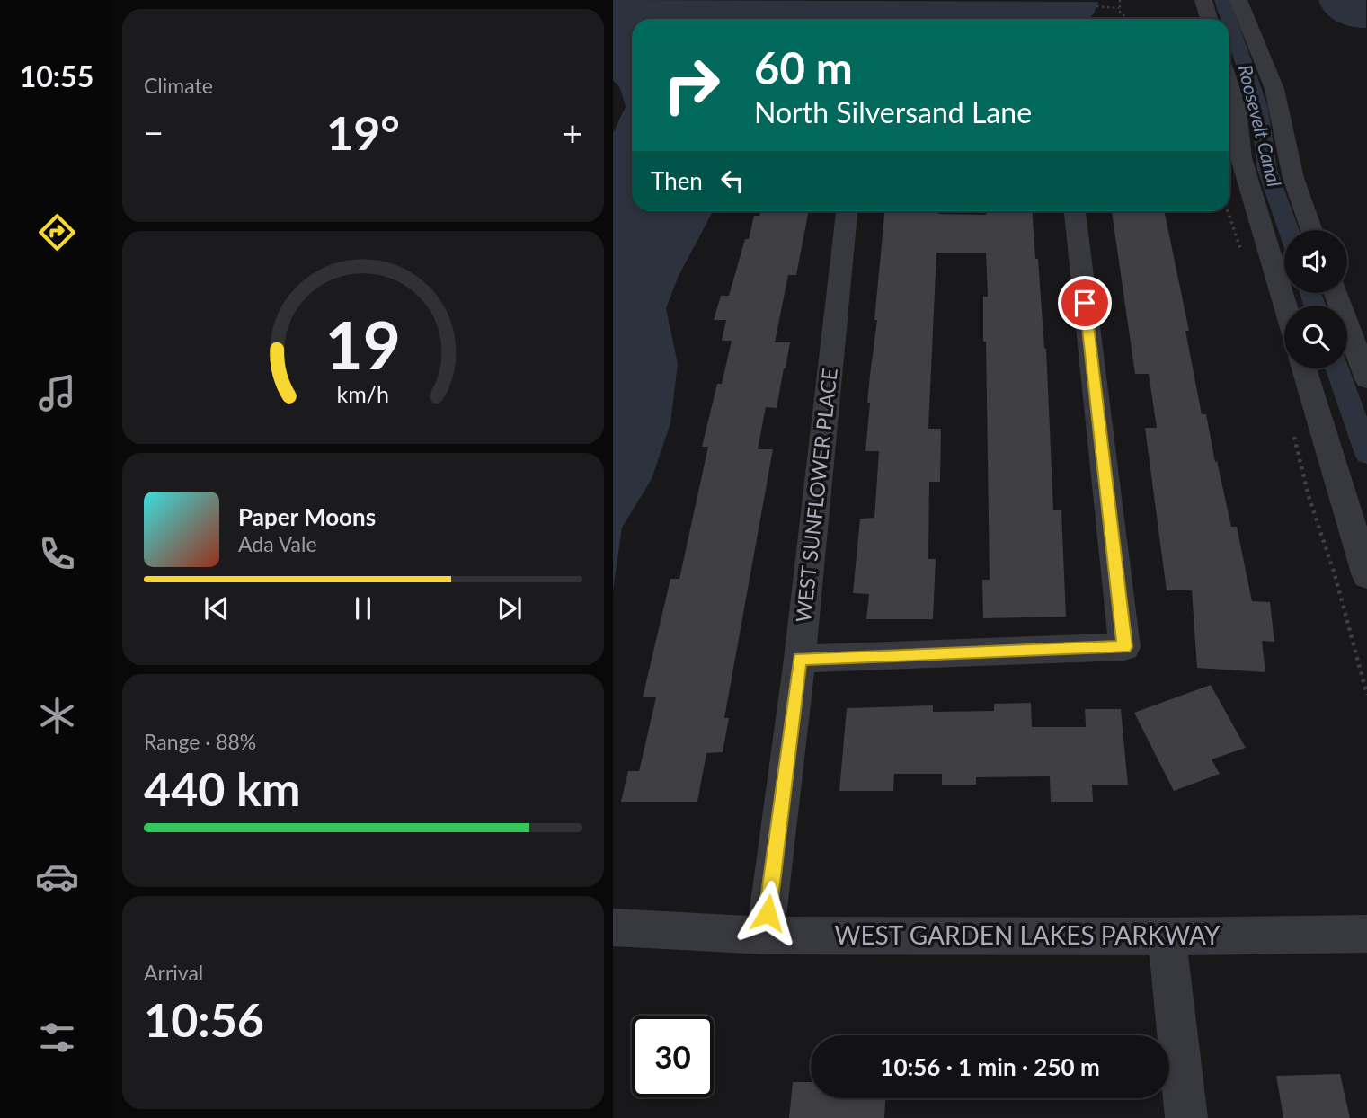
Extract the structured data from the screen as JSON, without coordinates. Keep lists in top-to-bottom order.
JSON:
{
  "streets": {
    "street": ["WEST SUNFLOWER PLACE", "WEST GARDEN LAKES PARKWAY"]
  },
  "crossings": [
    ["WEST SUNFLOWER PLACE", "WEST GARDEN LAKES PARKWAY"]
  ],
  "water": ["Roosevelt Canal"],
  "page": {
    "tabs": "10:55",
    "tile": [
      "Climate",
      ["Range · 88%", "440 km"],
      ["Arrival", "10:56"]
    ],
    "turn": ["60 m", "North Silversand Lane"],
    "heat": ["−", "19°", "+"],
    "then": "Then",
    "song": ["Paper Moons", "Ada Vale"],
    "limit": "30",
    "trip": "10:56 · 1 min · 250 m",
    "gauge": ["19", "km/h"]
  }
}
